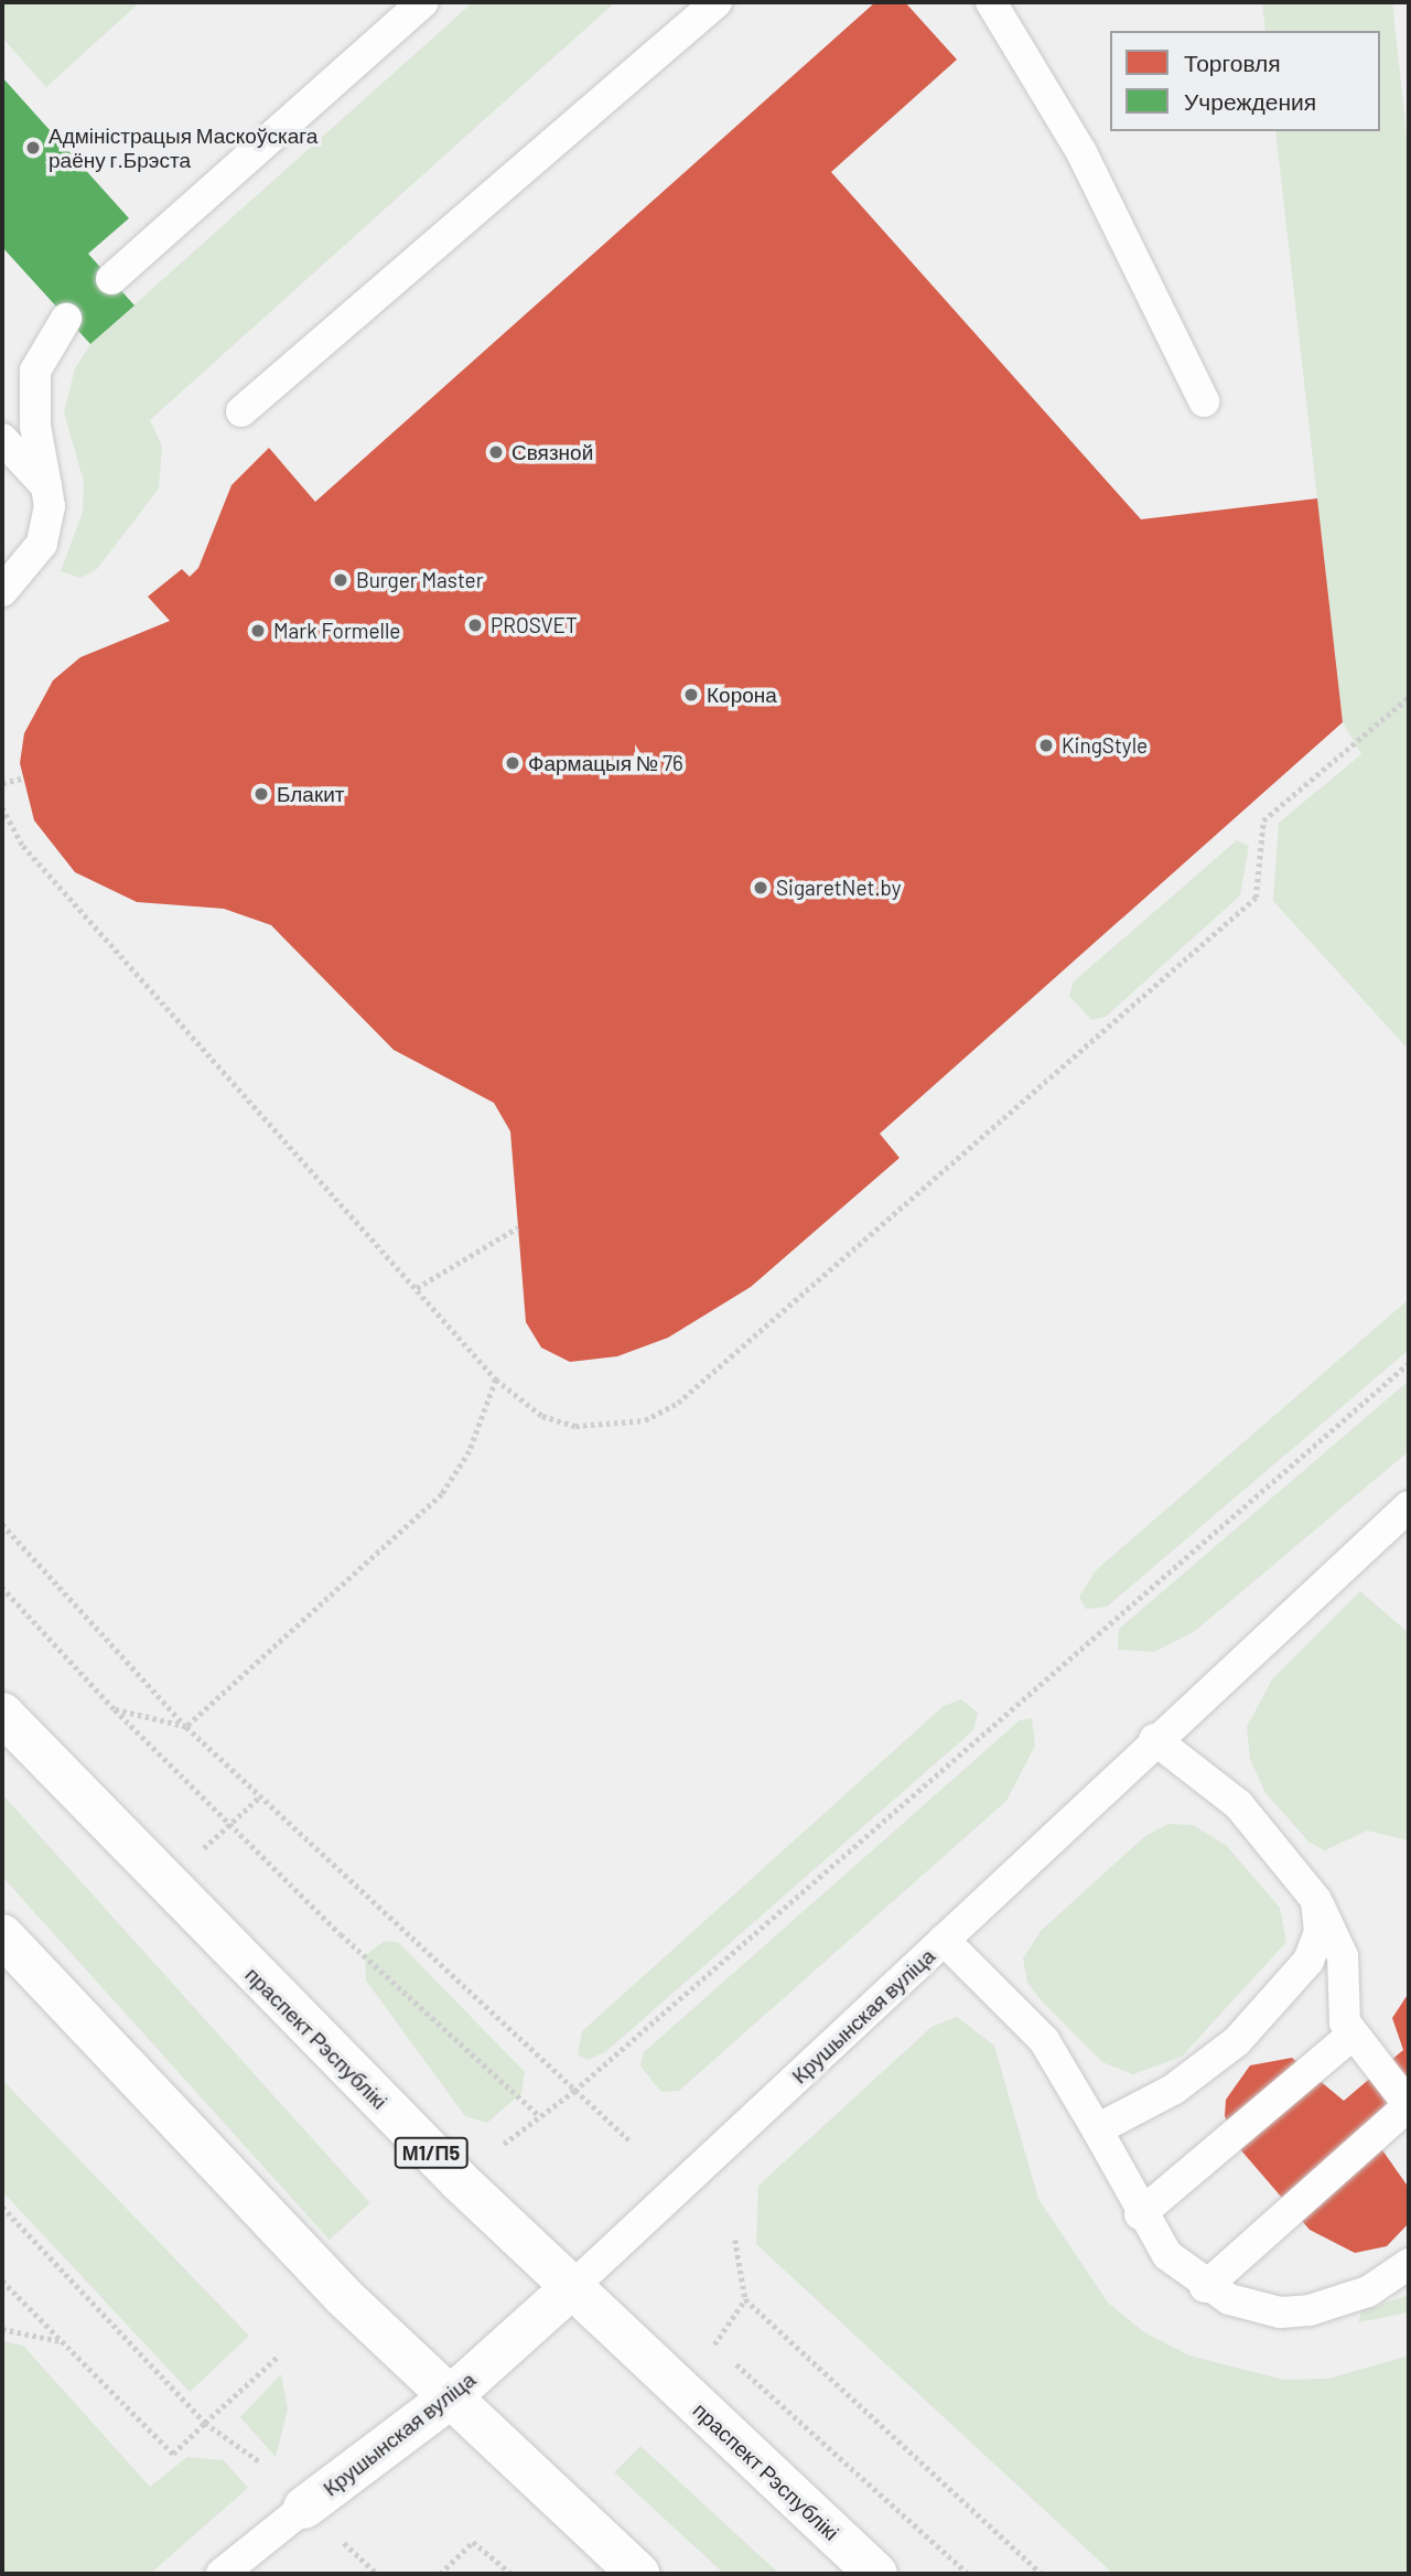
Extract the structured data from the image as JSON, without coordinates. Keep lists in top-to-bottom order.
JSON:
{
  "streets": {
    "main road": ["Крушынская вуліца", "праспект Рэспублікі", "М1/П5"]
  },
  "crossings": [
    ["Крушынская вуліца", "праспект Рэспублікі"]
  ],
  "places": [
    "Адміністрацыя Маскоўскага раёну г.Брэста",
    "Связной",
    "Burger Master",
    "PROSVET",
    "Mark Formelle",
    "Корона",
    "KingStyle",
    "Фармацыя № 76",
    "Блакит",
    "SigaretNet.by"
  ],
  "legend": ["Торговля", "Учреждения"]
}
